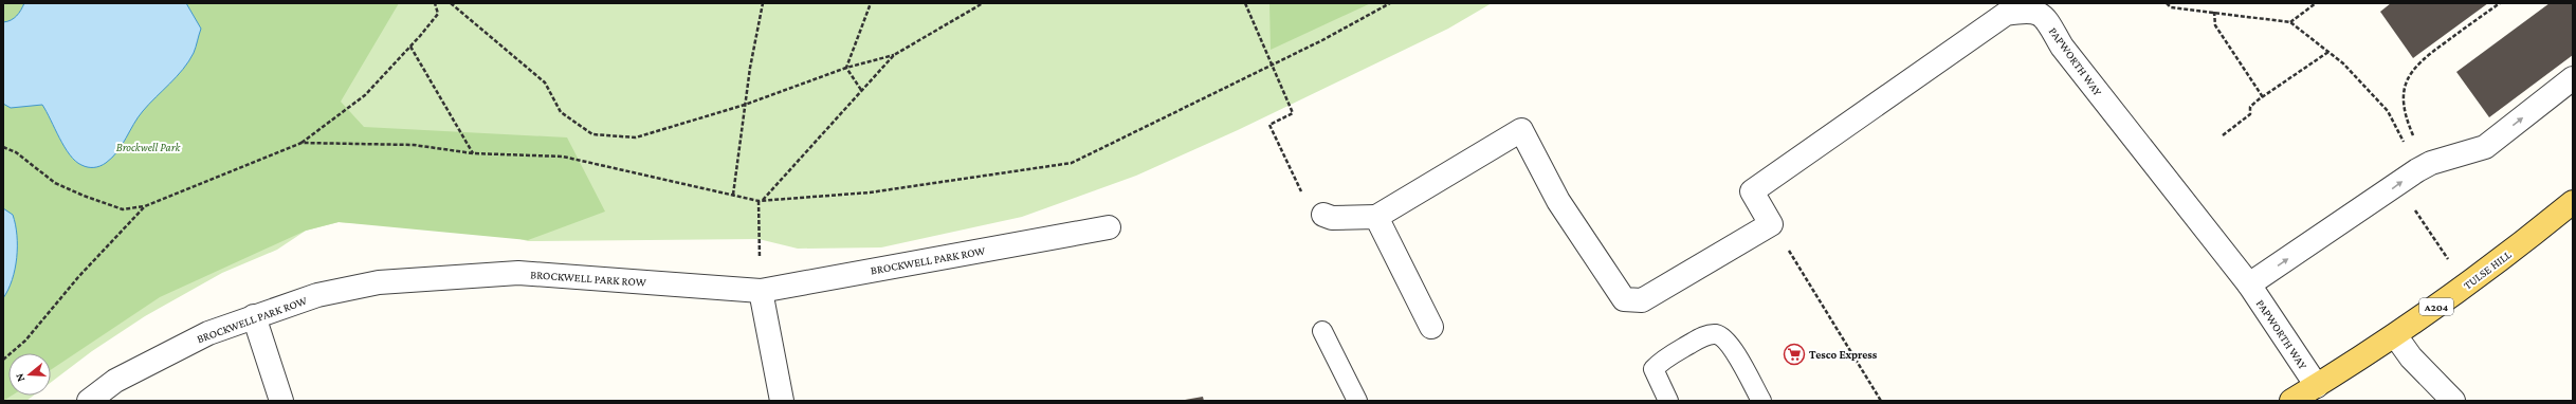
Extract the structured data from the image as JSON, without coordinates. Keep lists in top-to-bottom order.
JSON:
{
  "streets": {
    "main road": ["TULSE HILL", "A204"],
    "street": ["PAPWORTH WAY", "BROCKWELL PARK ROW"]
  },
  "crossings": [
    ["PAPWORTH WAY", "TULSE HILL"]
  ],
  "parks": ["Brockwell Park"],
  "places": {
    "supermarket": ["Tesco Express"]
  },
  "north": "left"
}
